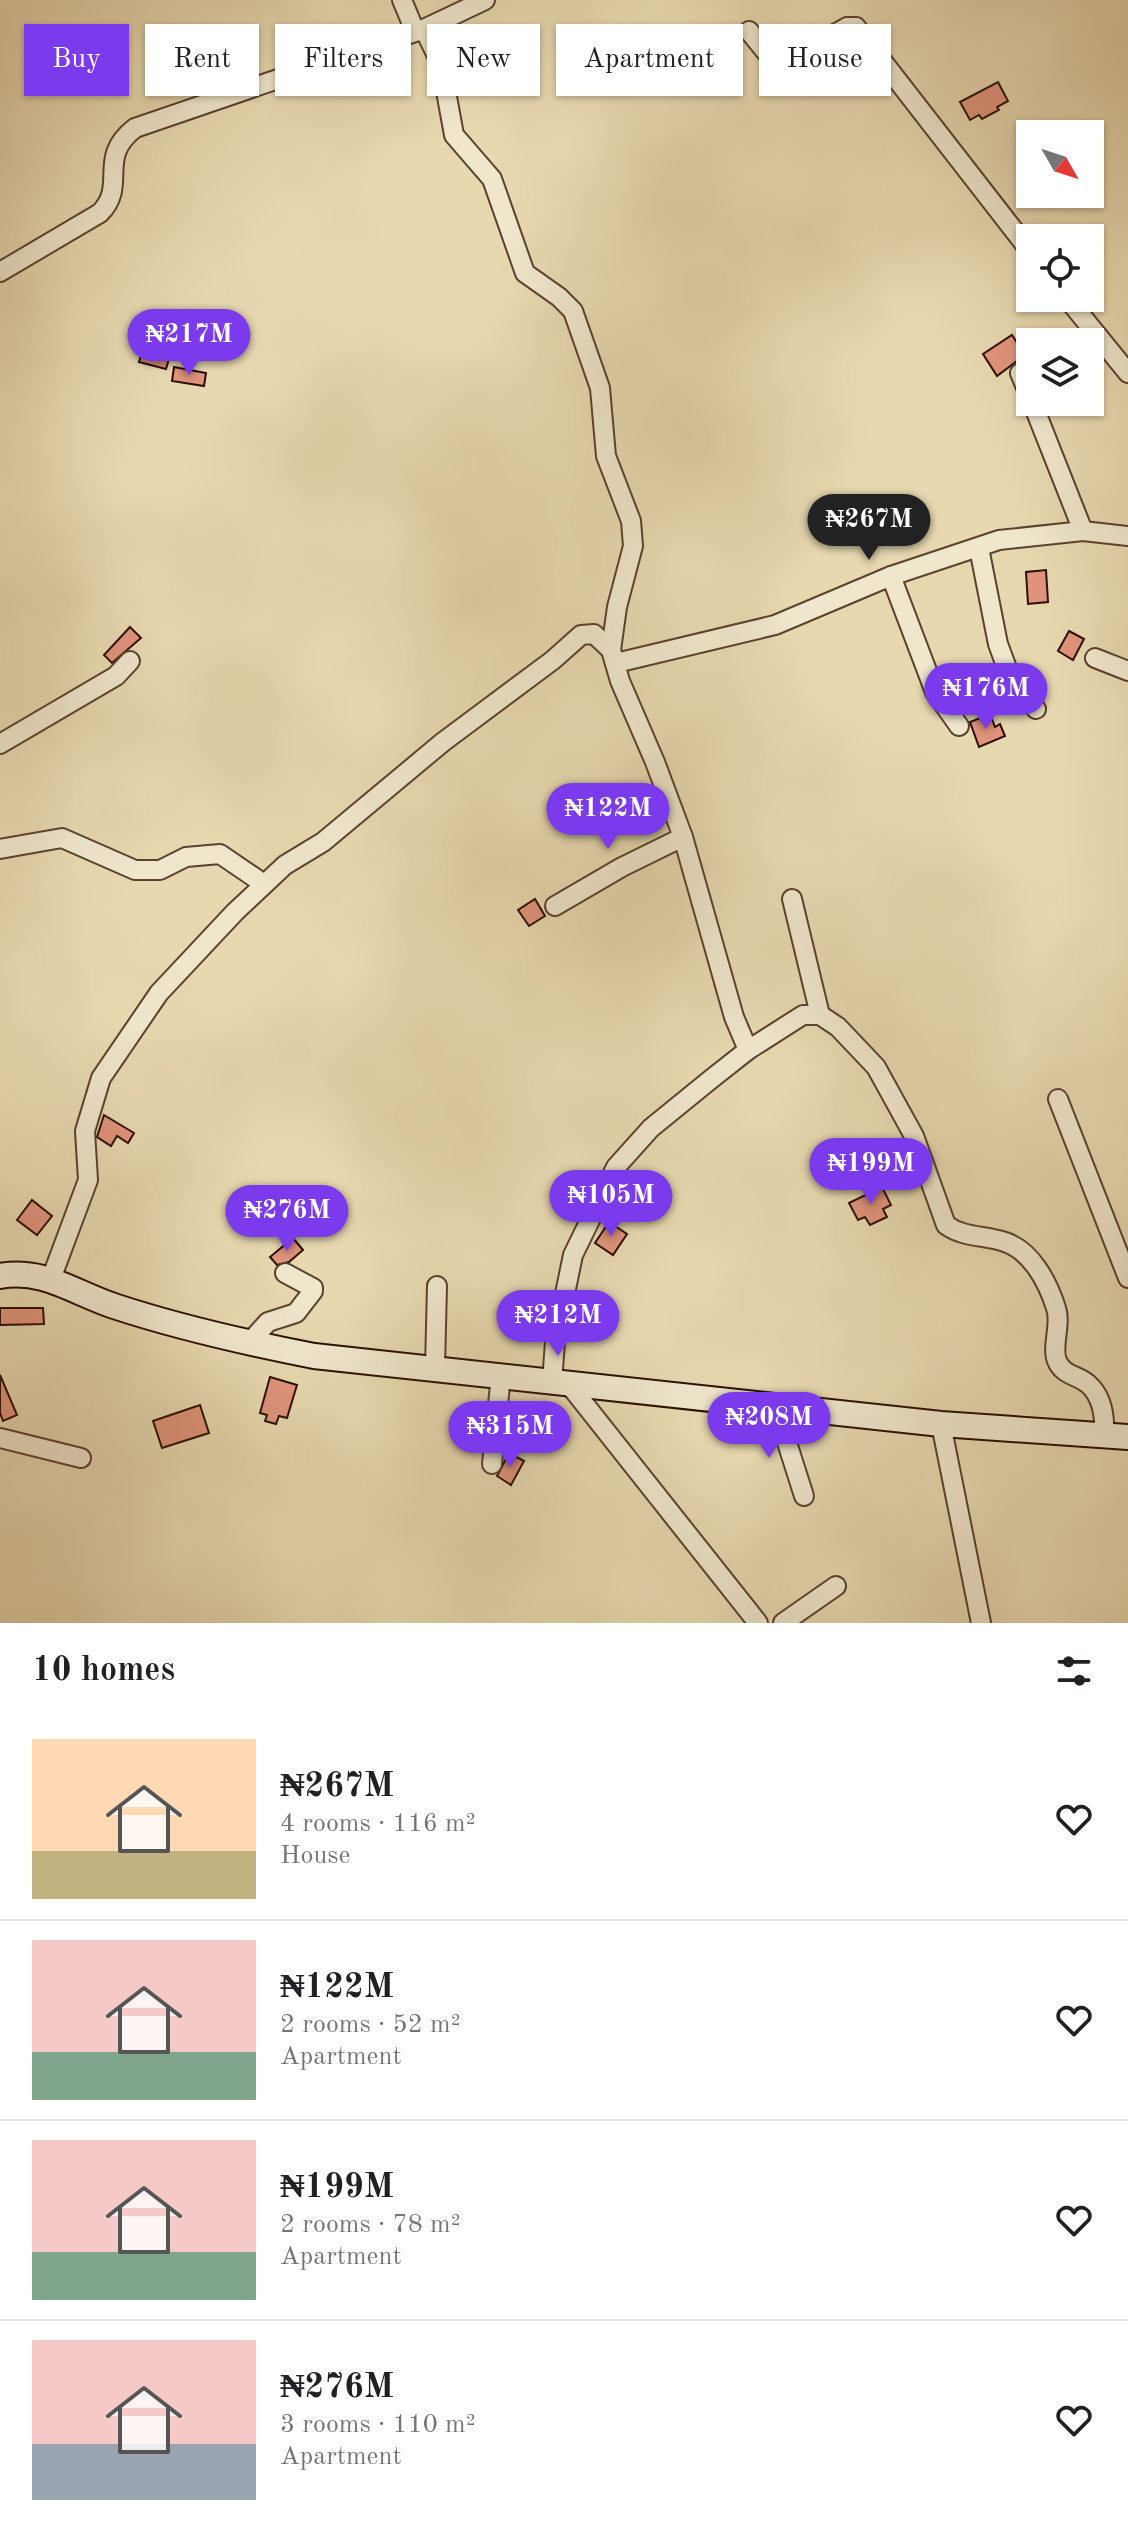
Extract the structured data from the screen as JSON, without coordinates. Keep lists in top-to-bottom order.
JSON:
{
  "north": "bottom right",
  "page": {
    "chip": [
      "Buy",
      "Rent",
      "Filters",
      "New",
      "Apartment",
      "House"
    ],
    "price": [
      "₦217M",
      "₦267M",
      "₦176M",
      "₦122M",
      "₦199M",
      "₦105M",
      "₦276M",
      "₦212M",
      "₦208M",
      "₦315M"
    ],
    "heading": "10 homes",
    "list": [
      {
        "name": "₦267M",
        "note": "4 rooms · 116 m² · House"
      },
      {
        "name": "₦122M",
        "note": "2 rooms · 52 m² · Apartment"
      },
      {
        "name": "₦199M",
        "note": "2 rooms · 78 m² · Apartment"
      },
      {
        "name": "₦276M",
        "note": "3 rooms · 110 m² · Apartment"
      }
    ]
  }
}
